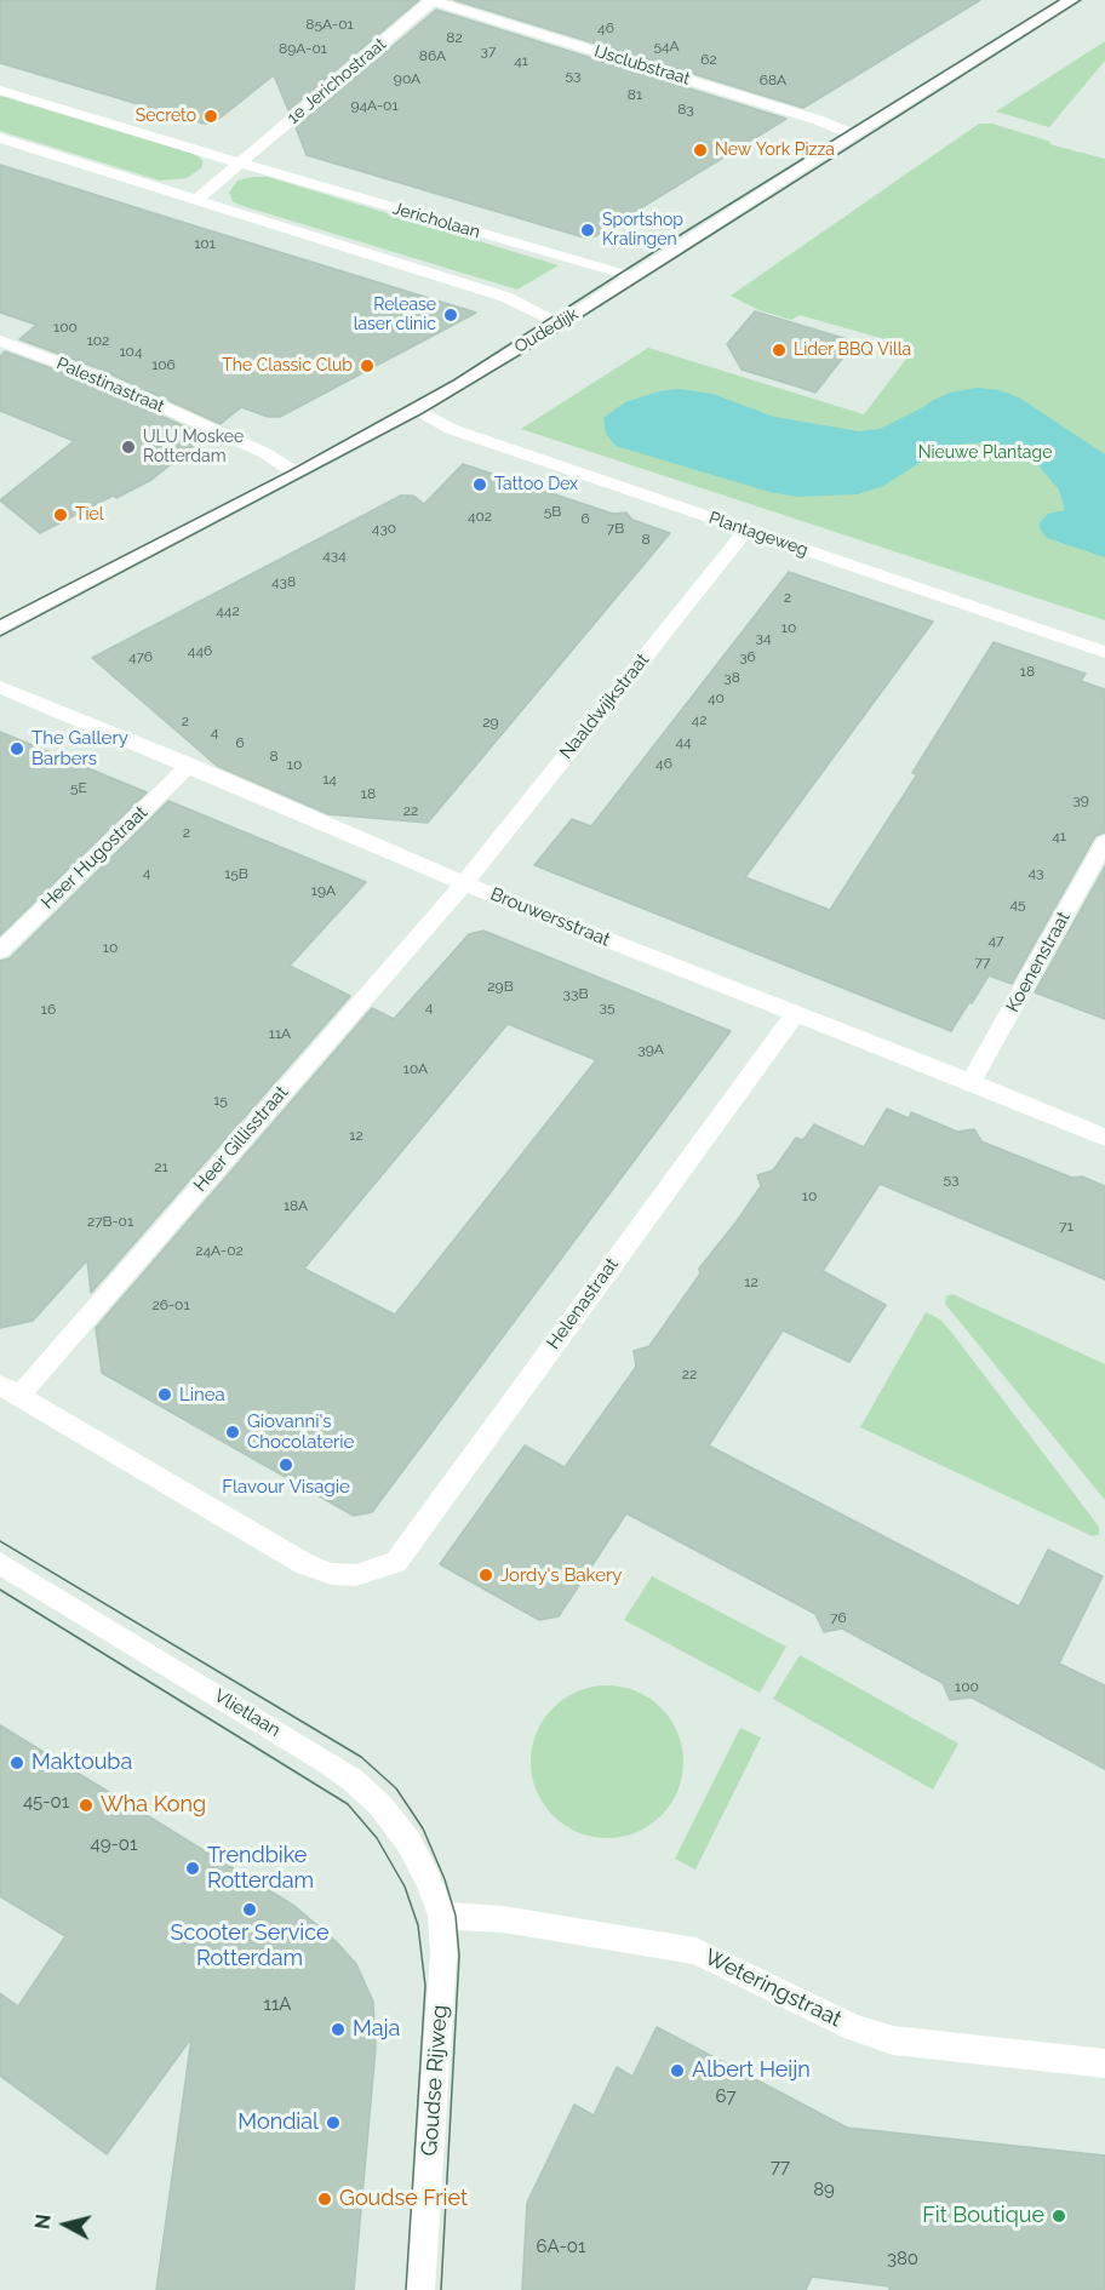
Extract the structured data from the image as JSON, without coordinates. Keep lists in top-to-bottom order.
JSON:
{
  "streets": {
    "street": [
      "IJsclubstraat",
      "1e Jerichostraat",
      "Jericholaan",
      "Oudedijk",
      "Palestinastraat",
      "Plantageweg",
      "Naaldwijkstraat",
      "Heer Hugostraat",
      "Brouwersstraat",
      "Koenenstraat",
      "Heer Gillisstraat",
      "Helenastraat",
      "Vlietlaan",
      "Weteringstraat",
      "Goudse Rijweg"
    ]
  },
  "crossings": [
    ["IJsclubstraat", "1e Jerichostraat"],
    ["IJsclubstraat", "Oudedijk"],
    ["1e Jerichostraat", "Jericholaan"],
    ["Jericholaan", "Oudedijk"],
    ["Oudedijk", "Palestinastraat"],
    ["Oudedijk", "Plantageweg"],
    ["Plantageweg", "Naaldwijkstraat"],
    ["Naaldwijkstraat", "Brouwersstraat"],
    ["Naaldwijkstraat", "Heer Gillisstraat"],
    ["Heer Hugostraat", "Brouwersstraat"],
    ["Brouwersstraat", "Koenenstraat"],
    ["Brouwersstraat", "Heer Gillisstraat"],
    ["Brouwersstraat", "Helenastraat"],
    ["Heer Gillisstraat", "Helenastraat"],
    ["Vlietlaan", "Weteringstraat"],
    ["Vlietlaan", "Goudse Rijweg"],
    ["Weteringstraat", "Goudse Rijweg"]
  ],
  "parks": ["Nieuwe Plantage"],
  "places": [
    "Secreto",
    "New York Pizza",
    "Sportshop Kralingen",
    "Release laser clinic",
    "Lider BBQ Villa",
    "The Classic Club",
    "ULU Moskee Rotterdam",
    "Tattoo Dex",
    "Tiel",
    "The Gallery Barbers",
    "Linea",
    "Giovanni's Chocolaterie",
    "Flavour Visagie",
    "Jordy's Bakery",
    "Maktouba",
    "Wha Kong",
    "Trendbike Rotterdam",
    "Scooter Service Rotterdam",
    "Maja",
    "Albert Heijn",
    "Mondial",
    "Goudse Friet",
    "Fit Boutique"
  ],
  "house_numbers": [
    "85A-01",
    "46",
    "82",
    "54A",
    "89A-01",
    "37",
    "86A",
    "62",
    "41",
    "53",
    "90A",
    "68A",
    "81",
    "94A-01",
    "83",
    "101",
    "100",
    "102",
    "104",
    "106",
    "5B",
    "402",
    "6",
    "430",
    "7B",
    "8",
    "434",
    "438",
    "2",
    "442",
    "10",
    "34",
    "446",
    "476",
    "36",
    "18",
    "38",
    "40",
    "42",
    "2",
    "29",
    "4",
    "44",
    "6",
    "8",
    "46",
    "10",
    "14",
    "5E",
    "18",
    "39",
    "22",
    "2",
    "41",
    "4",
    "43",
    "15B",
    "19A",
    "45",
    "47",
    "10",
    "77",
    "29B",
    "33B",
    "4",
    "35",
    "16",
    "11A",
    "39A",
    "10A",
    "15",
    "12",
    "21",
    "53",
    "10",
    "18A",
    "27B-01",
    "71",
    "24A-02",
    "12",
    "26-01",
    "22",
    "76",
    "100",
    "45-01",
    "49-01",
    "11A",
    "67",
    "77",
    "89",
    "6A-01",
    "380"
  ],
  "north": "left"
}
